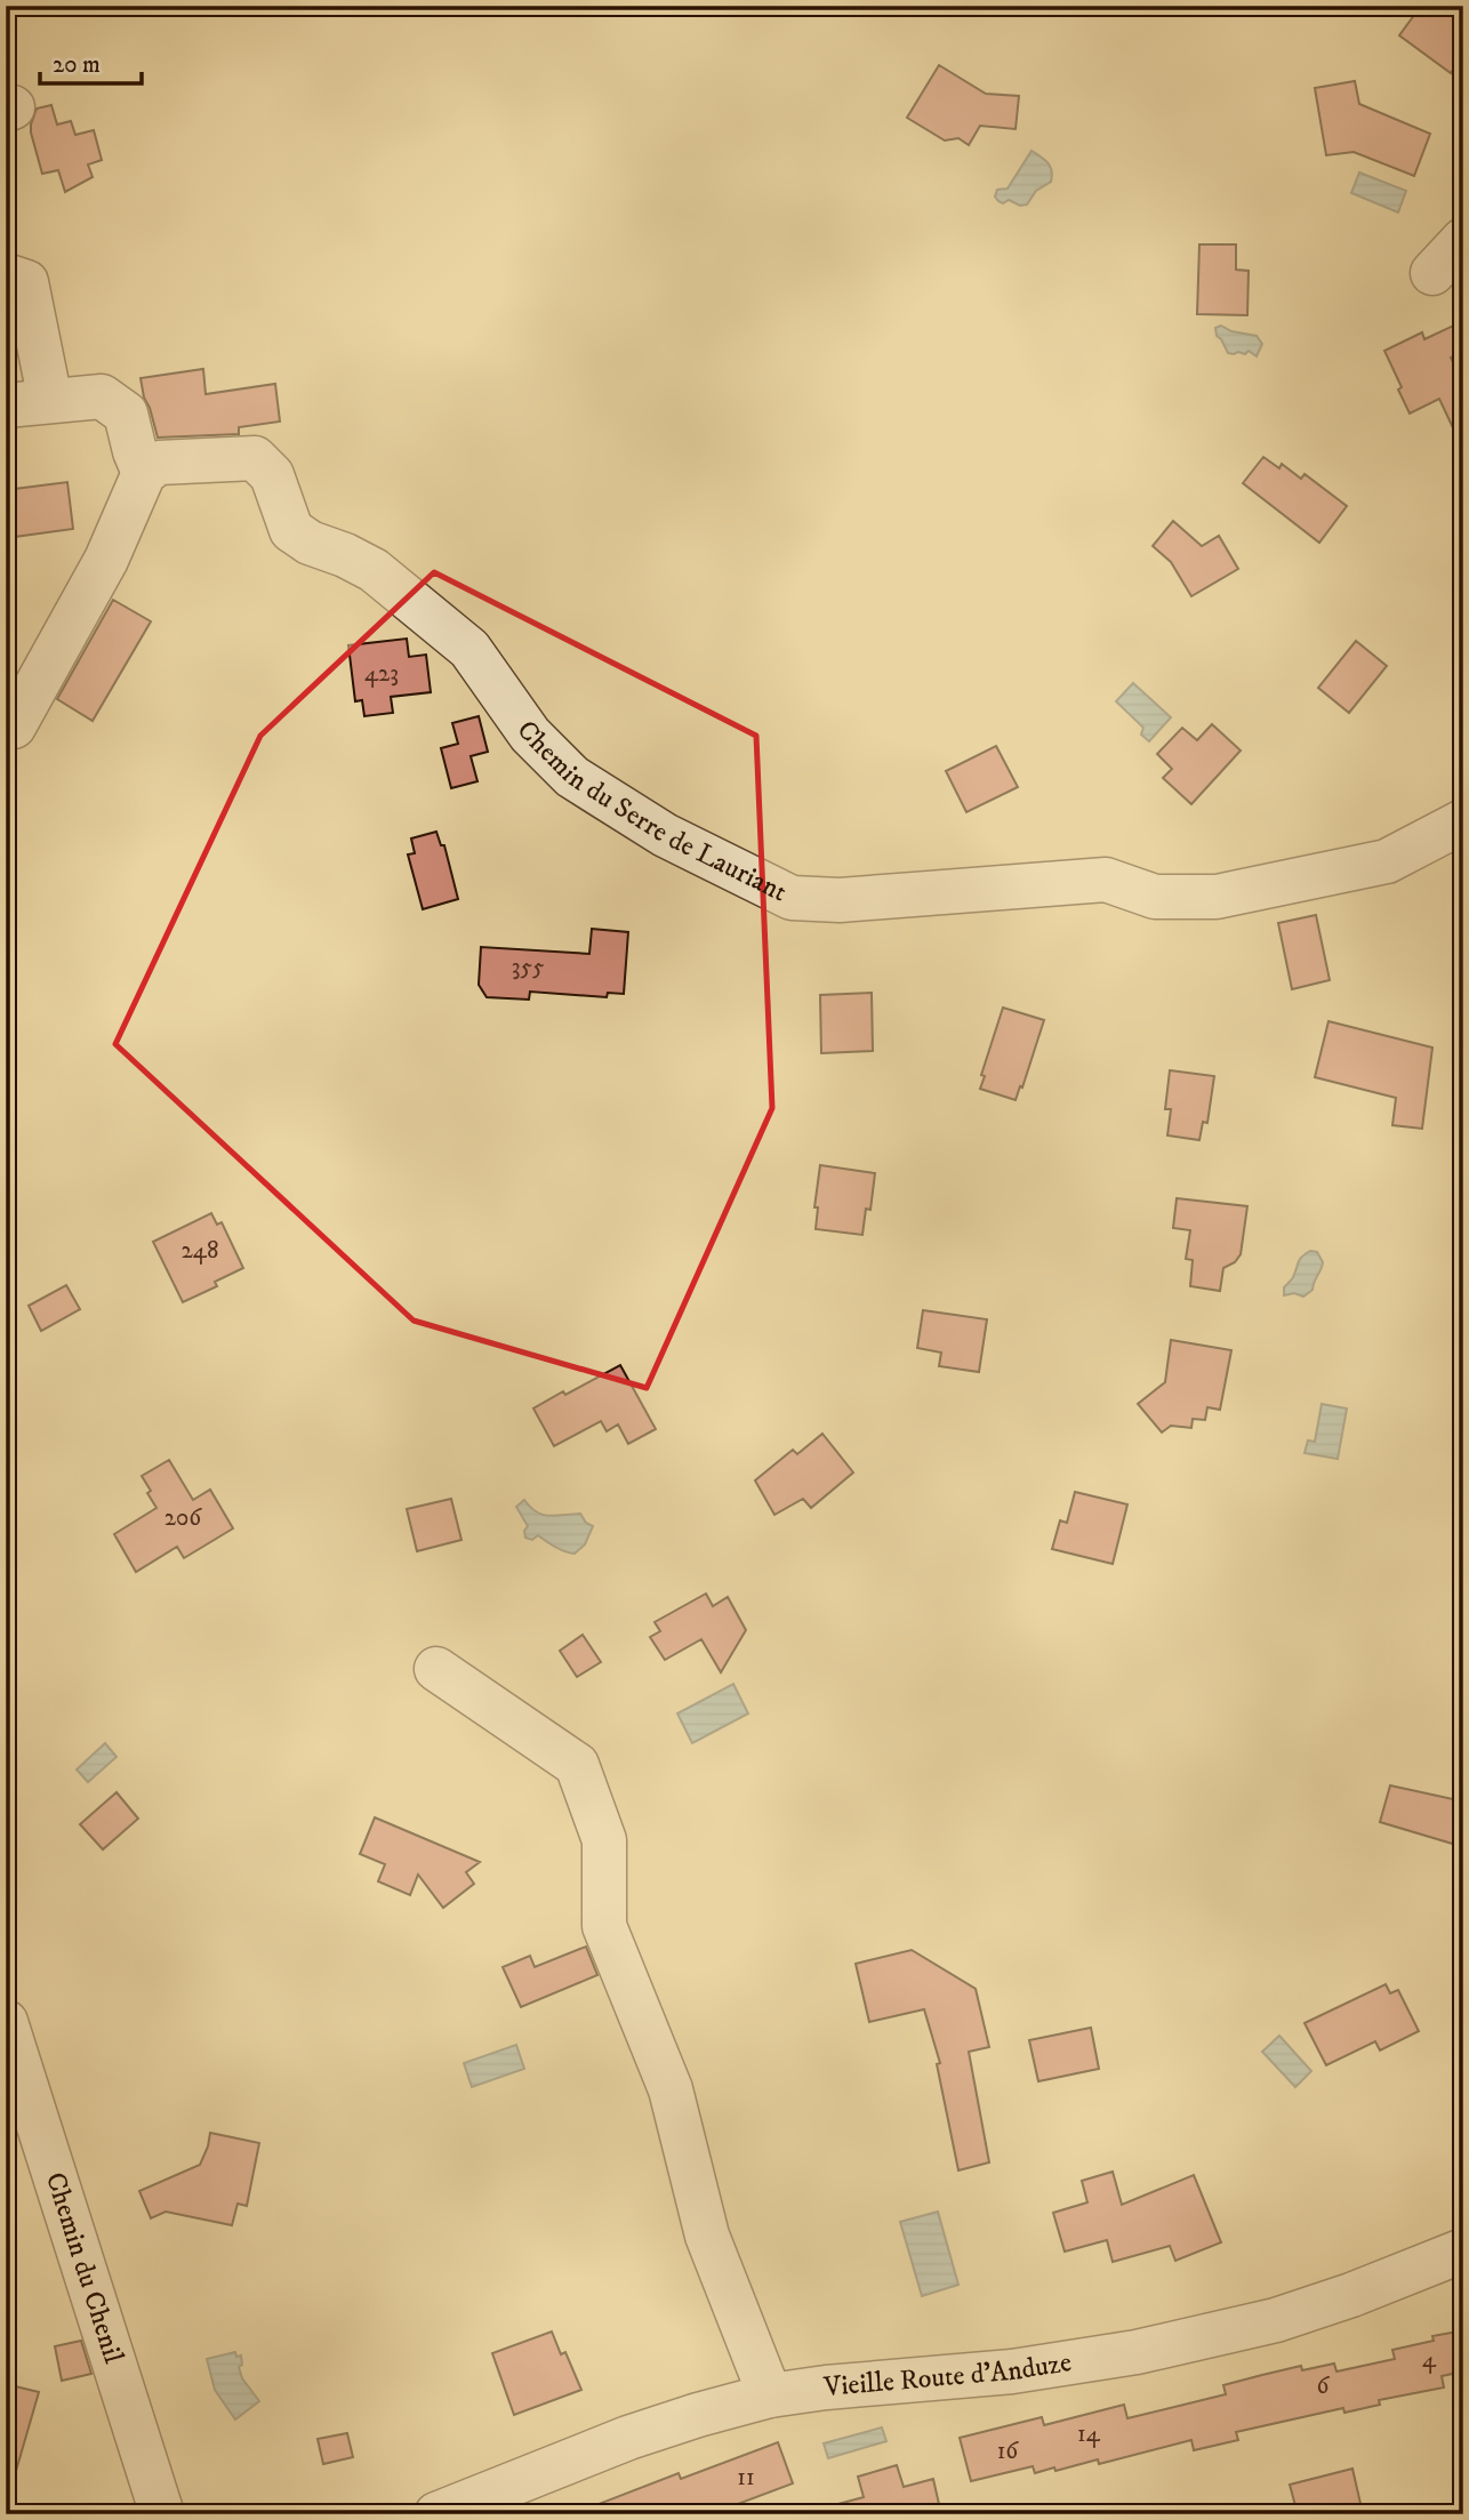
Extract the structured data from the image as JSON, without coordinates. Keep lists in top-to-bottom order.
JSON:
{
  "streets": {
    "street": ["Chemin du Serre de Lauriant", "Chemin du Chenil", "Vieille Route d'Anduze"]
  },
  "house_numbers": [
    "423",
    "355",
    "248",
    "206",
    "4",
    "6",
    "14",
    "16",
    "11"
  ],
  "scale_bar": "20 m"
}
